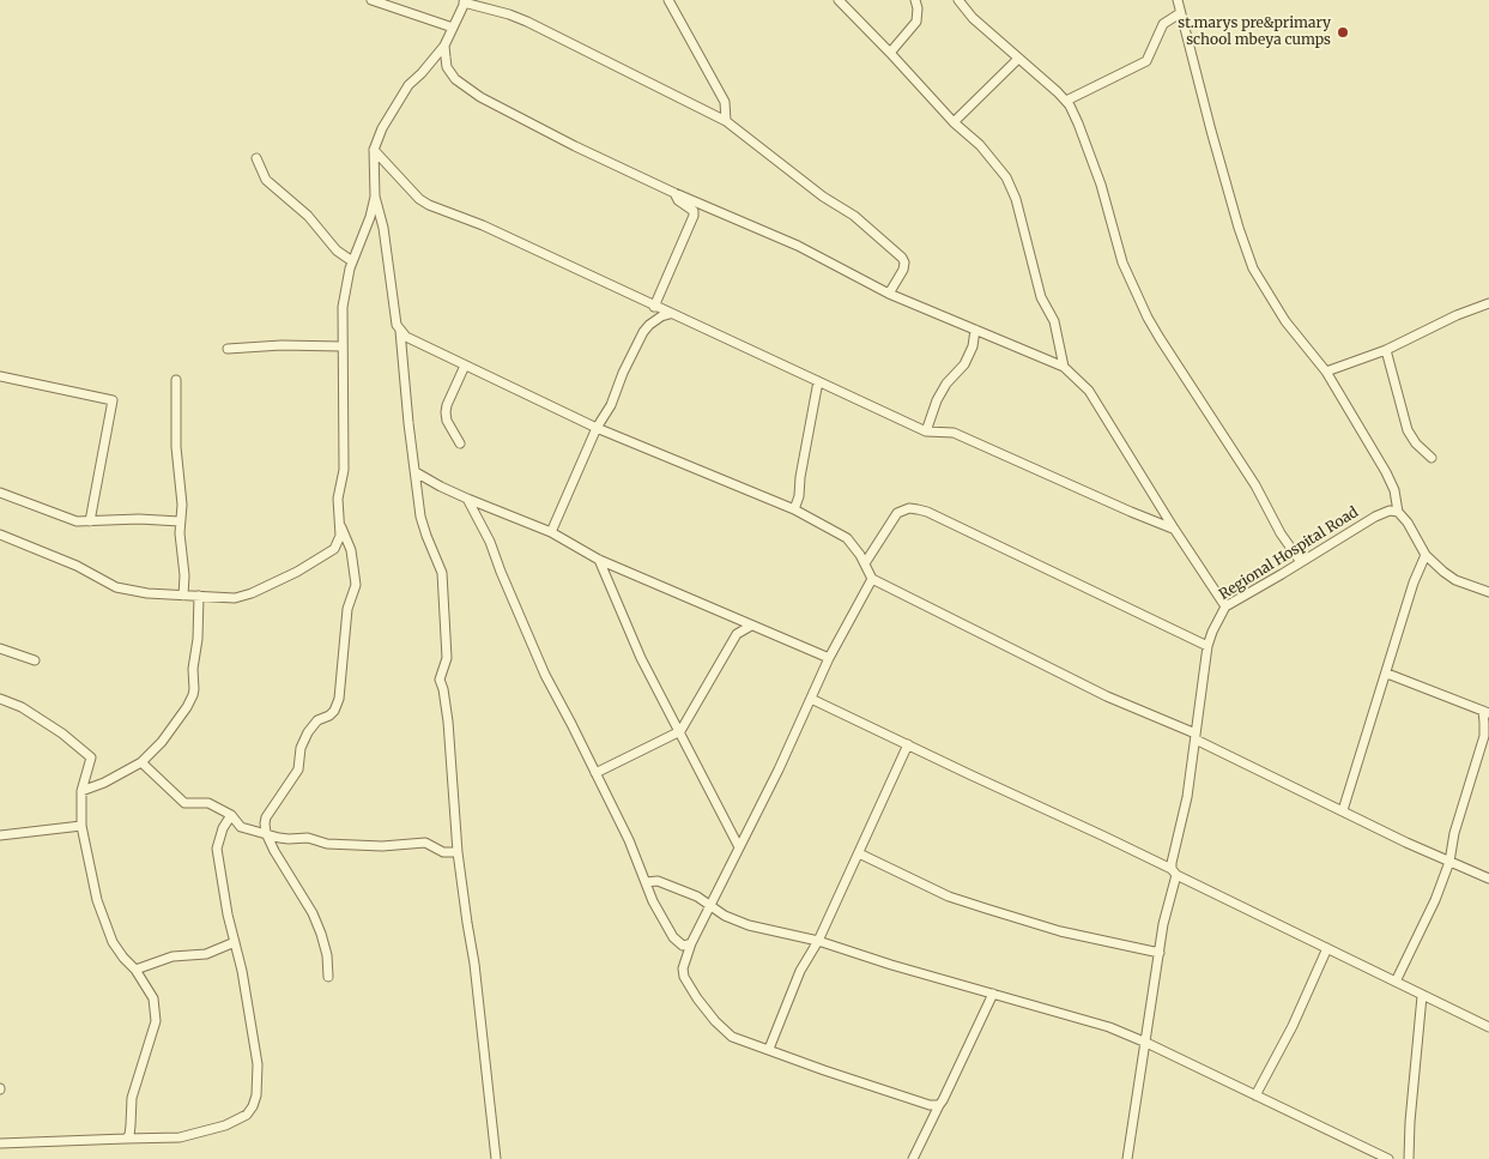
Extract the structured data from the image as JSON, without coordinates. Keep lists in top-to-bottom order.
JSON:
{
  "streets": {
    "street": ["Regional Hospital Road"]
  },
  "places": ["st.marys pre&primary school mbeya cumps"]
}
